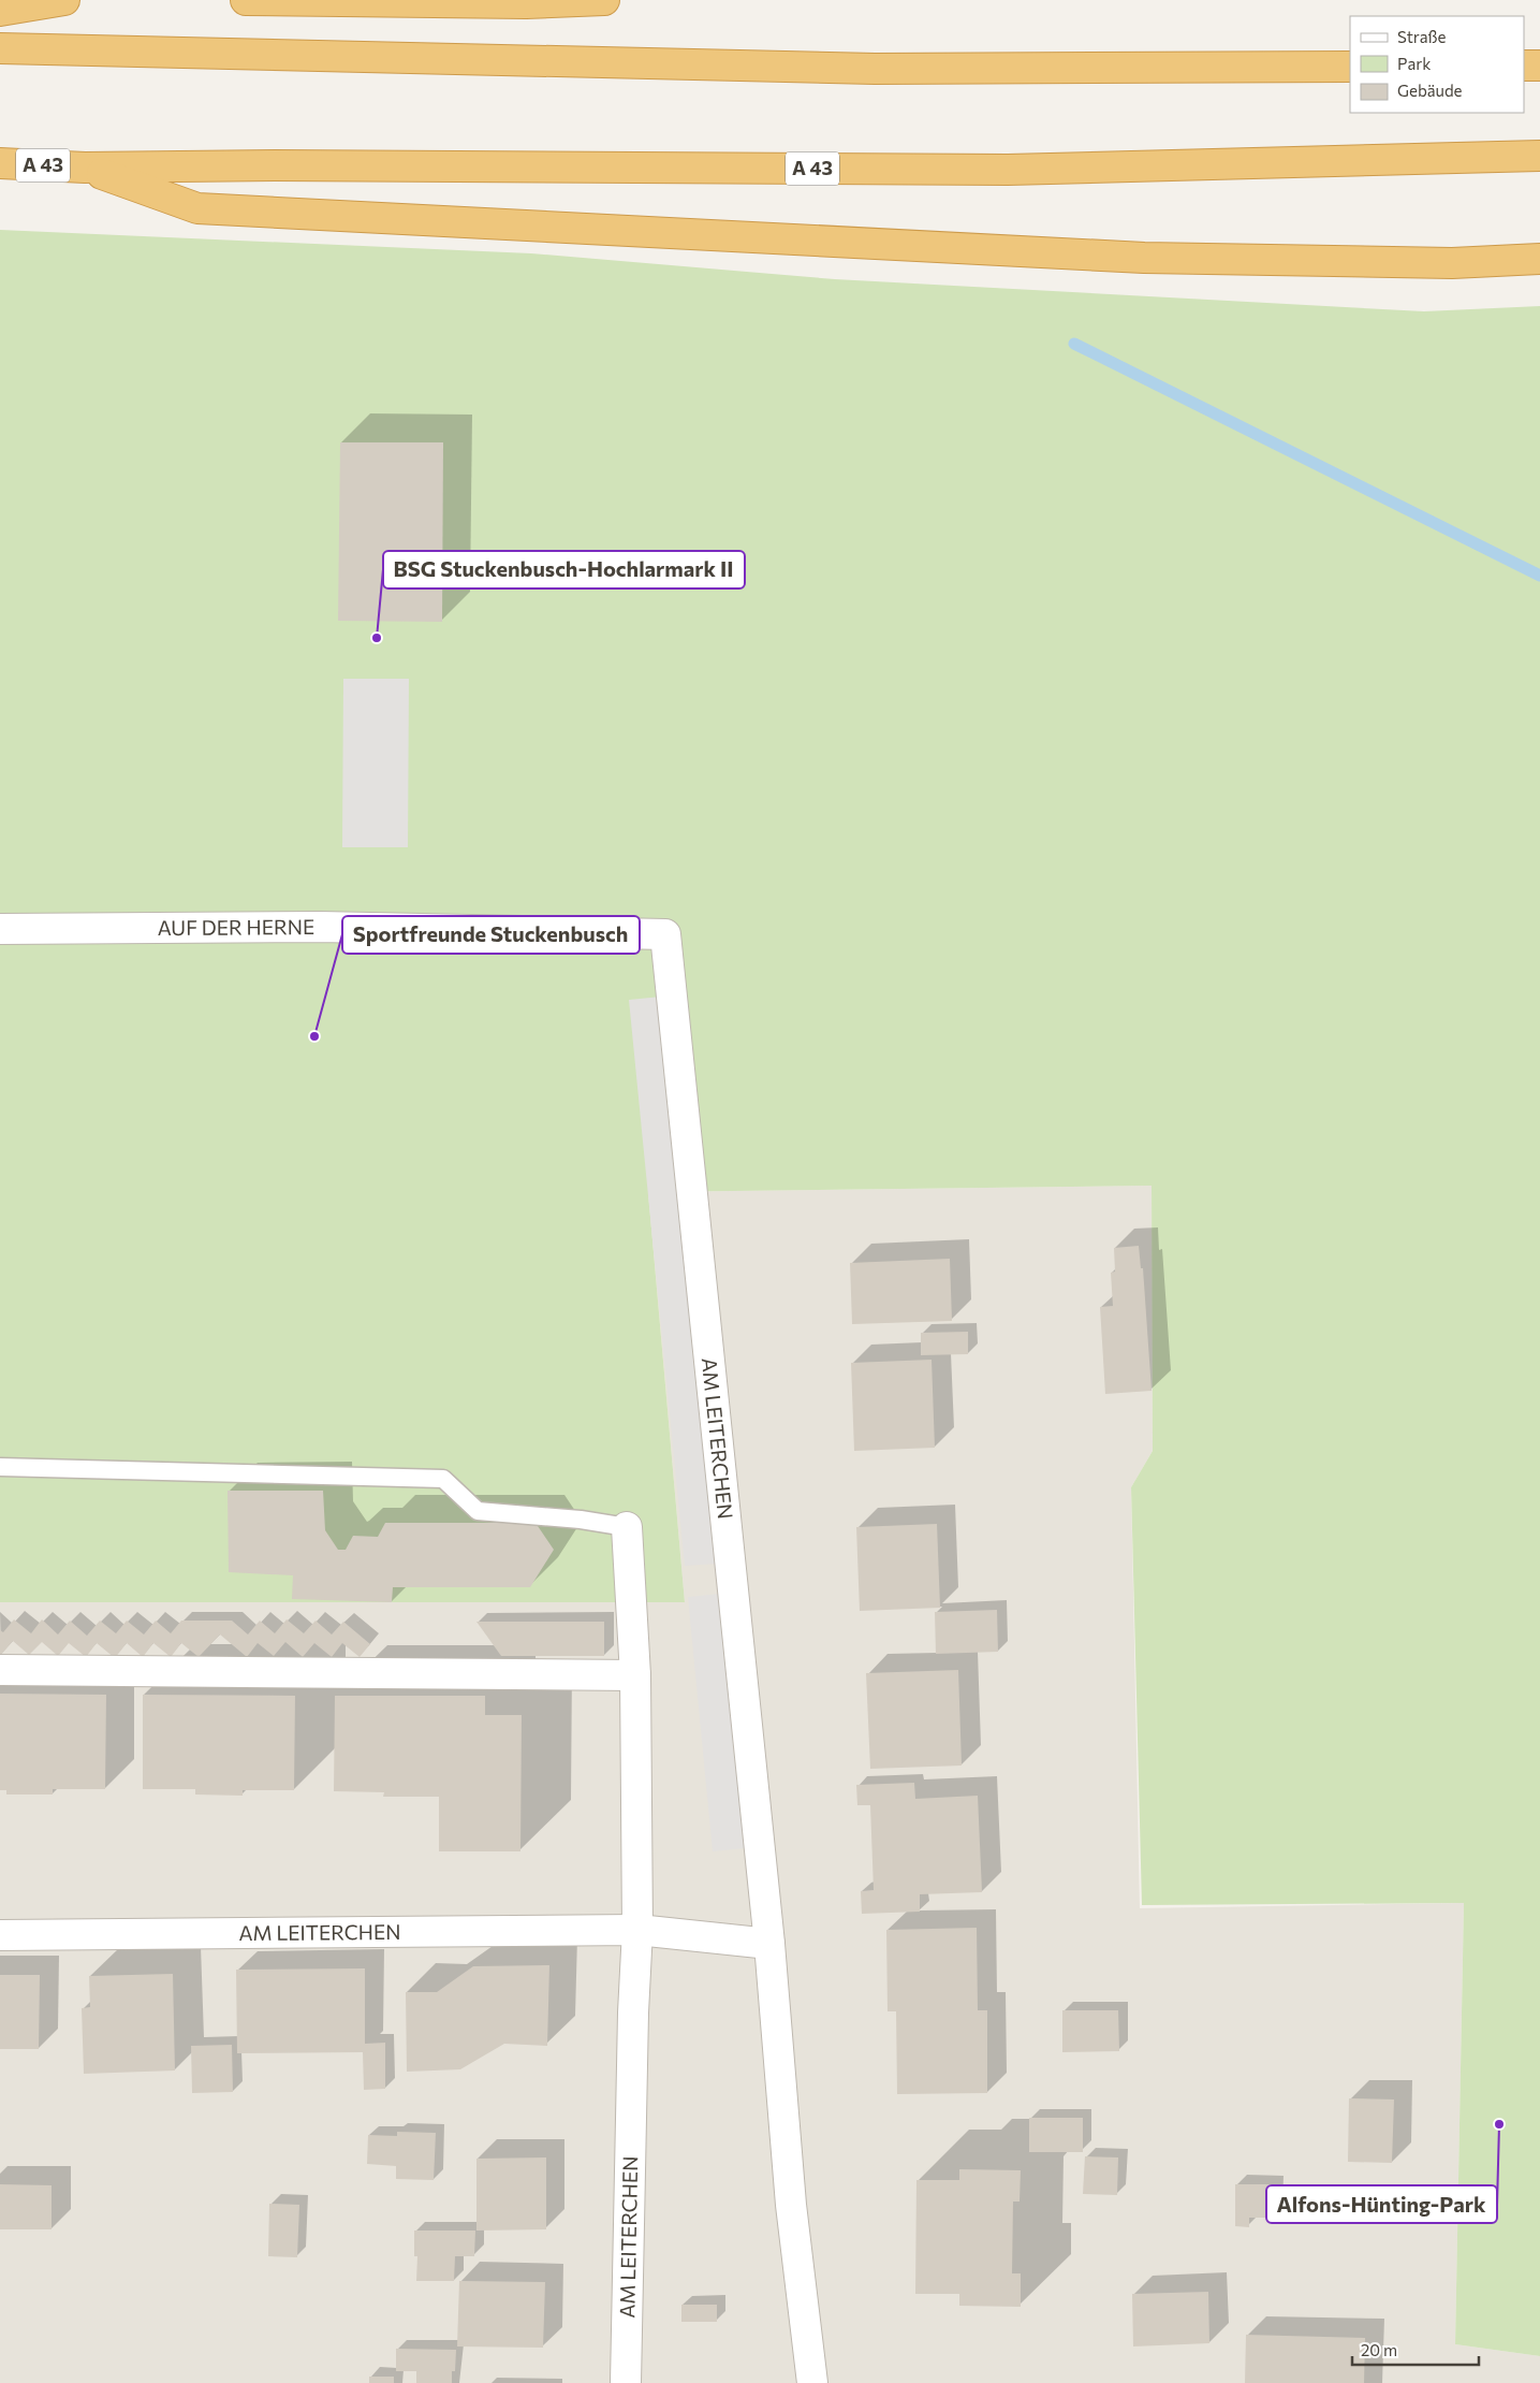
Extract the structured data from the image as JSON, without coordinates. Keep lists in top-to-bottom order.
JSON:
{
  "streets": {
    "highway": ["A 43"],
    "street": ["AUF DER HERNE", "AM LEITERCHEN"]
  },
  "crossings": [
    ["AUF DER HERNE", "AM LEITERCHEN"]
  ],
  "places": ["BSG Stuckenbusch-Hochlarmark II", "Sportfreunde Stuckenbusch", "Alfons-Hünting-Park"],
  "legend": ["Straße", "Park", "Gebäude"],
  "scale_bar": "20 m"
}
